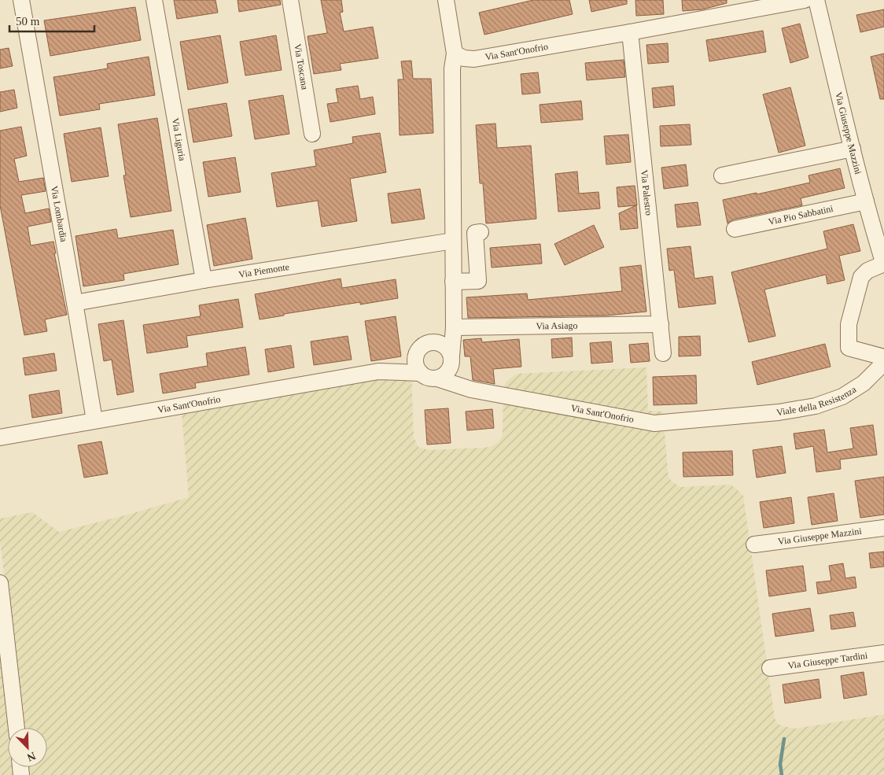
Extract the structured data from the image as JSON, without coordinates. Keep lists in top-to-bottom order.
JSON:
{
  "streets": {
    "street": [
      "Via Sant'Onofrio",
      "Via Toscana",
      "Via Giuseppe Mazzini",
      "Via Liguria",
      "Via Palestro",
      "Via Lombardia",
      "Via Pio Sabbatini",
      "Via Piemonte",
      "Via Asiago",
      "Viale della Resistenza",
      "Via Giuseppe Tardini"
    ]
  },
  "crossings": [
    ["Via Sant'Onofrio", "Via Palestro"],
    ["Via Sant'Onofrio", "Via Lombardia"],
    ["Via Sant'Onofrio", "Viale della Resistenza"],
    ["Via Giuseppe Mazzini", "Via Pio Sabbatini"],
    ["Via Liguria", "Via Piemonte"],
    ["Via Palestro", "Via Asiago"],
    ["Via Lombardia", "Via Piemonte"]
  ],
  "scale_bar": "50 m",
  "north": "bottom right"
}
